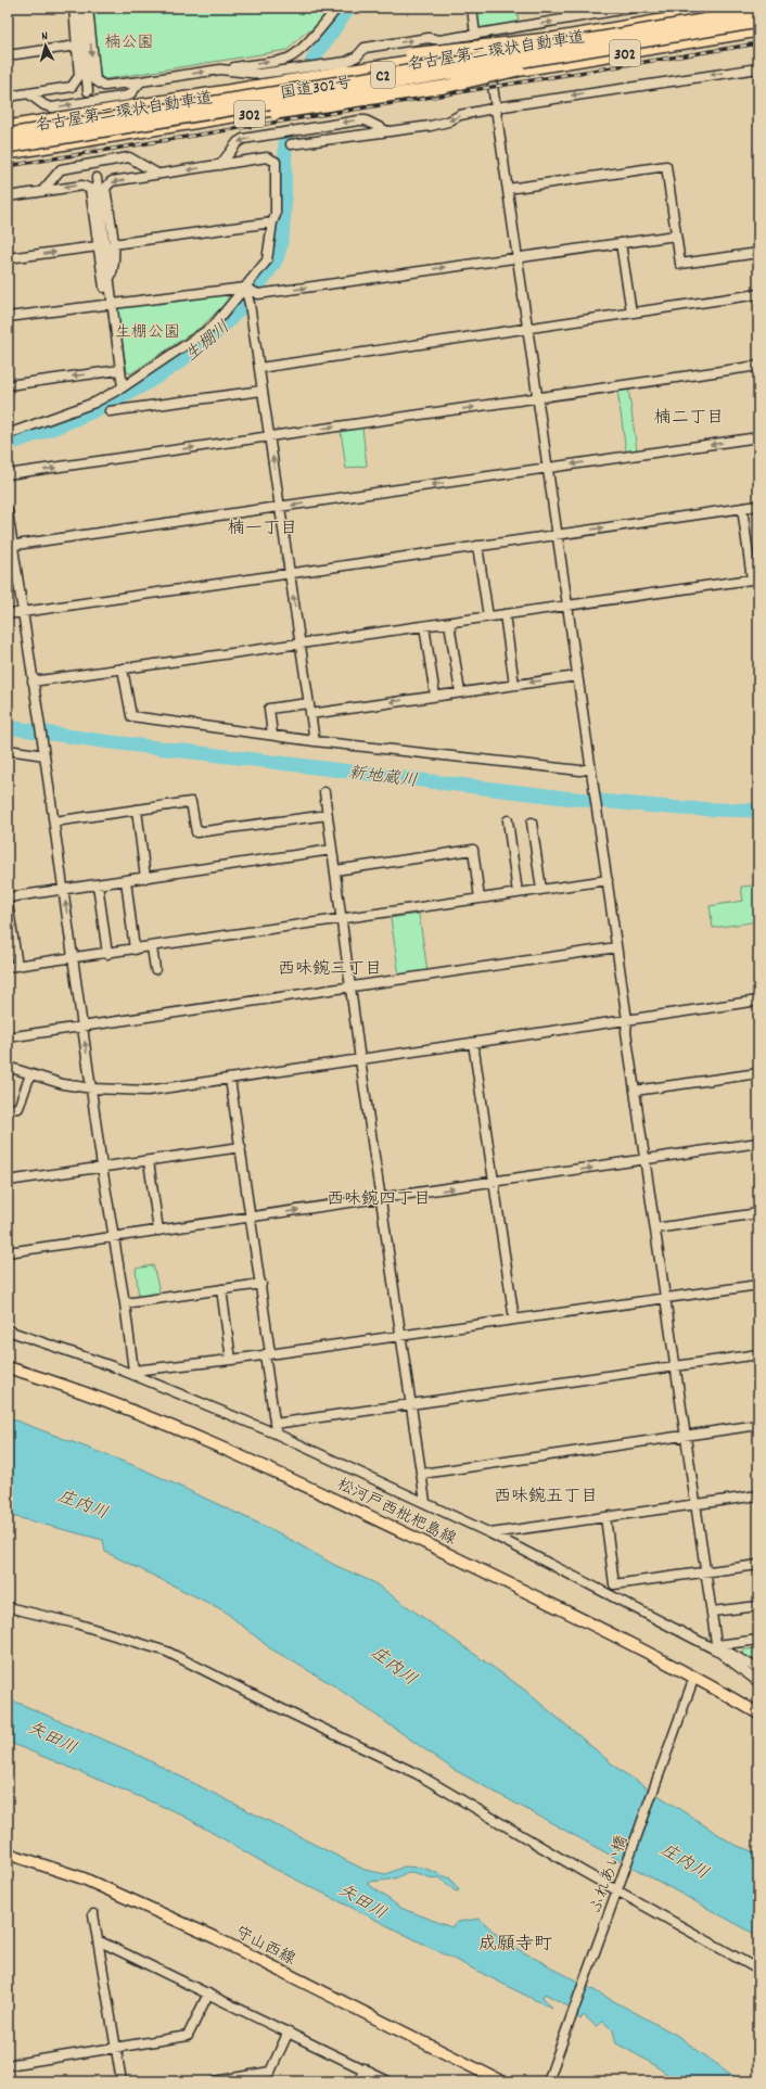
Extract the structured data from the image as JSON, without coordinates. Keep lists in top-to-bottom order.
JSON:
{
  "streets": {
    "highway": [
      "名古屋第二環状自動車道",
      "302",
      "C2",
      "国道302号"
    ],
    "main road": ["松河戸西枇杷島線", "守山西線"],
    "street": ["ふれあい橋"]
  },
  "crossings": [
    ["名古屋第二環状自動車道", "国道302号"],
    ["松河戸西枇杷島線", "ふれあい橋"]
  ],
  "districts": [
    "楠二丁目",
    "楠一丁目",
    "西味鋺三丁目",
    "西味鋺四丁目",
    "西味鋺五丁目",
    "成願寺町"
  ],
  "water": [
    "生棚川",
    "新地蔵川",
    "庄内川",
    "矢田川"
  ],
  "parks": ["楠公園", "生棚公園"],
  "north": "top"
}
